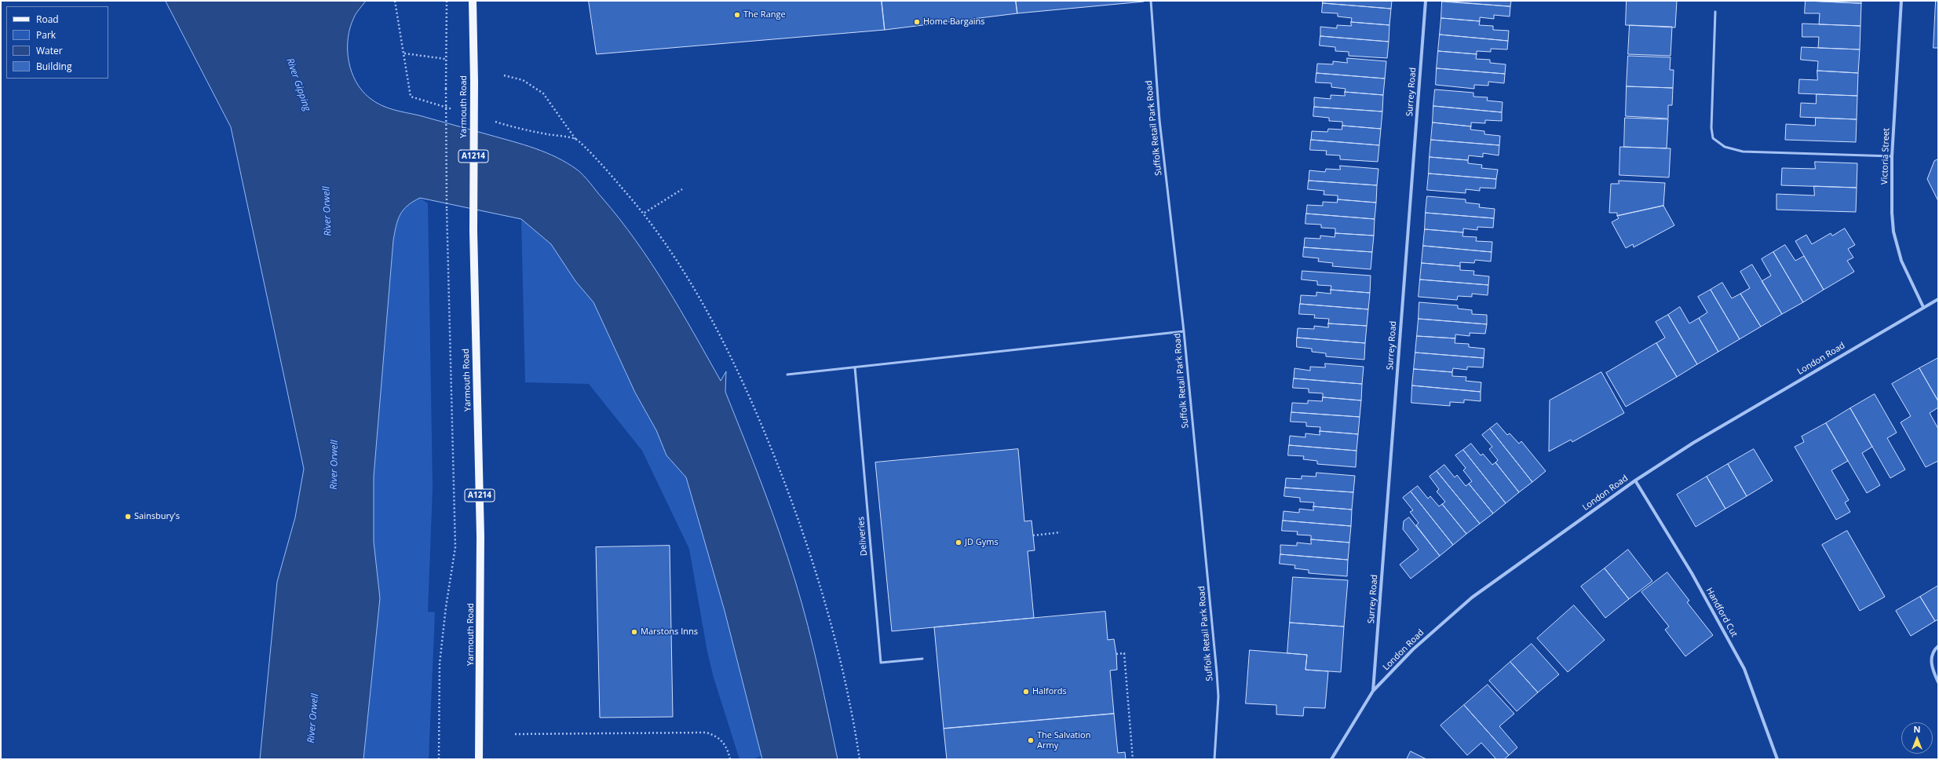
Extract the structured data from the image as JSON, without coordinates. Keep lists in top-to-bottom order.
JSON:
{
  "streets": {
    "main road": ["Yarmouth Road", "A1214"],
    "street": [
      "Surrey Road",
      "Victoria Street",
      "London Road",
      "Handford Cut"
    ],
    "lane": ["Suffolk Retail Park Road", "Deliveries"]
  },
  "crossings": [
    ["Surrey Road", "London Road"],
    ["Victoria Street", "London Road"],
    ["London Road", "Handford Cut"]
  ],
  "water": ["River Gipping", "River Orwell"],
  "places": [
    "The Range",
    "Home Bargains",
    "Sainsbury's",
    "JD Gyms",
    "Marstons Inns",
    "Halfords",
    "The Salvation Army"
  ],
  "legend": [
    "Road",
    "Park",
    "Water",
    "Building"
  ],
  "north": "top"
}
